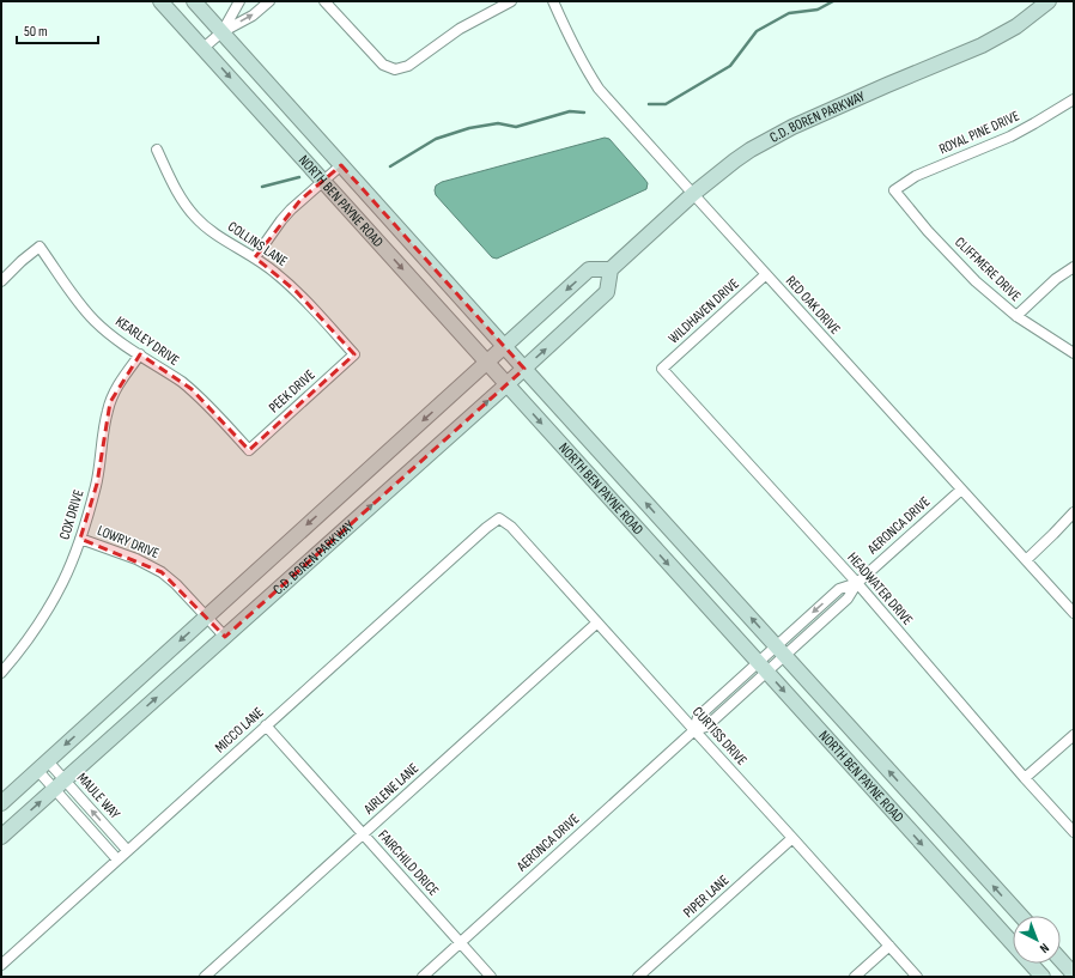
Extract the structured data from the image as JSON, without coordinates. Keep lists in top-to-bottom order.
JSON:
{
  "streets": {
    "street": [
      "C.D. BOREN PARKWAY",
      "ROYAL PINE DRIVE",
      "NORTH BEN PAYNE ROAD",
      "COLLINS LANE",
      "CLIFFMERE DRIVE",
      "RED OAK DRIVE",
      "WILDHAVEN DRIVE",
      "KEARLEY DRIVE",
      "PEEK DRIVE",
      "COX DRIVE",
      "AERONCA DRIVE",
      "LOWRY DRIVE",
      "HEADWATER DRIVE",
      "MICCO LANE",
      "CURTISS DRIVE",
      "AIRLENE LANE",
      "MAULE WAY",
      "FAIRCHILD DRICE",
      "PIPER LANE"
    ]
  },
  "crossings": [
    ["C.D. BOREN PARKWAY", "NORTH BEN PAYNE ROAD"],
    ["C.D. BOREN PARKWAY", "RED OAK DRIVE"],
    ["C.D. BOREN PARKWAY", "LOWRY DRIVE"],
    ["C.D. BOREN PARKWAY", "MAULE WAY"],
    ["ROYAL PINE DRIVE", "CLIFFMERE DRIVE"],
    ["NORTH BEN PAYNE ROAD", "AERONCA DRIVE"],
    ["COLLINS LANE", "PEEK DRIVE"],
    ["RED OAK DRIVE", "WILDHAVEN DRIVE"],
    ["RED OAK DRIVE", "AERONCA DRIVE"],
    ["WILDHAVEN DRIVE", "HEADWATER DRIVE"],
    ["KEARLEY DRIVE", "PEEK DRIVE"],
    ["KEARLEY DRIVE", "COX DRIVE"],
    ["COX DRIVE", "LOWRY DRIVE"],
    ["AERONCA DRIVE", "HEADWATER DRIVE"],
    ["AERONCA DRIVE", "CURTISS DRIVE"],
    ["AERONCA DRIVE", "FAIRCHILD DRICE"],
    ["MICCO LANE", "CURTISS DRIVE"],
    ["MICCO LANE", "MAULE WAY"],
    ["MICCO LANE", "FAIRCHILD DRICE"],
    ["CURTISS DRIVE", "AIRLENE LANE"],
    ["CURTISS DRIVE", "PIPER LANE"],
    ["AIRLENE LANE", "FAIRCHILD DRICE"]
  ],
  "scale_bar": "50 m",
  "north": "bottom right"
}
